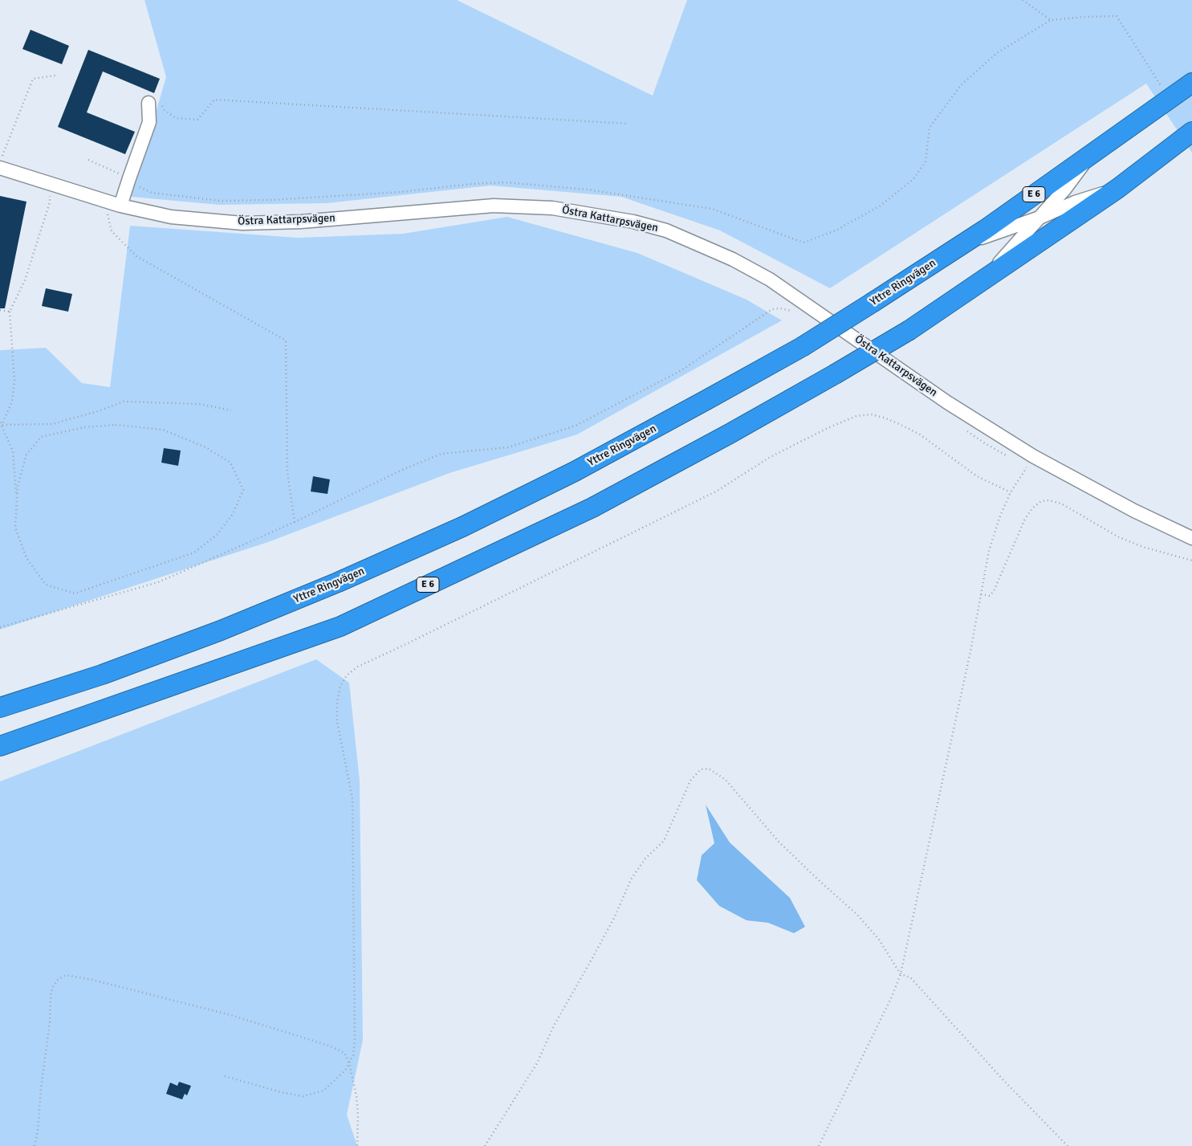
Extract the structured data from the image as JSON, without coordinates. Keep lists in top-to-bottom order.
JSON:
{
  "streets": {
    "highway": ["E 6", "Yttre Ringvägen"],
    "street": ["Östra Kattarpsvägen"]
  }
}
